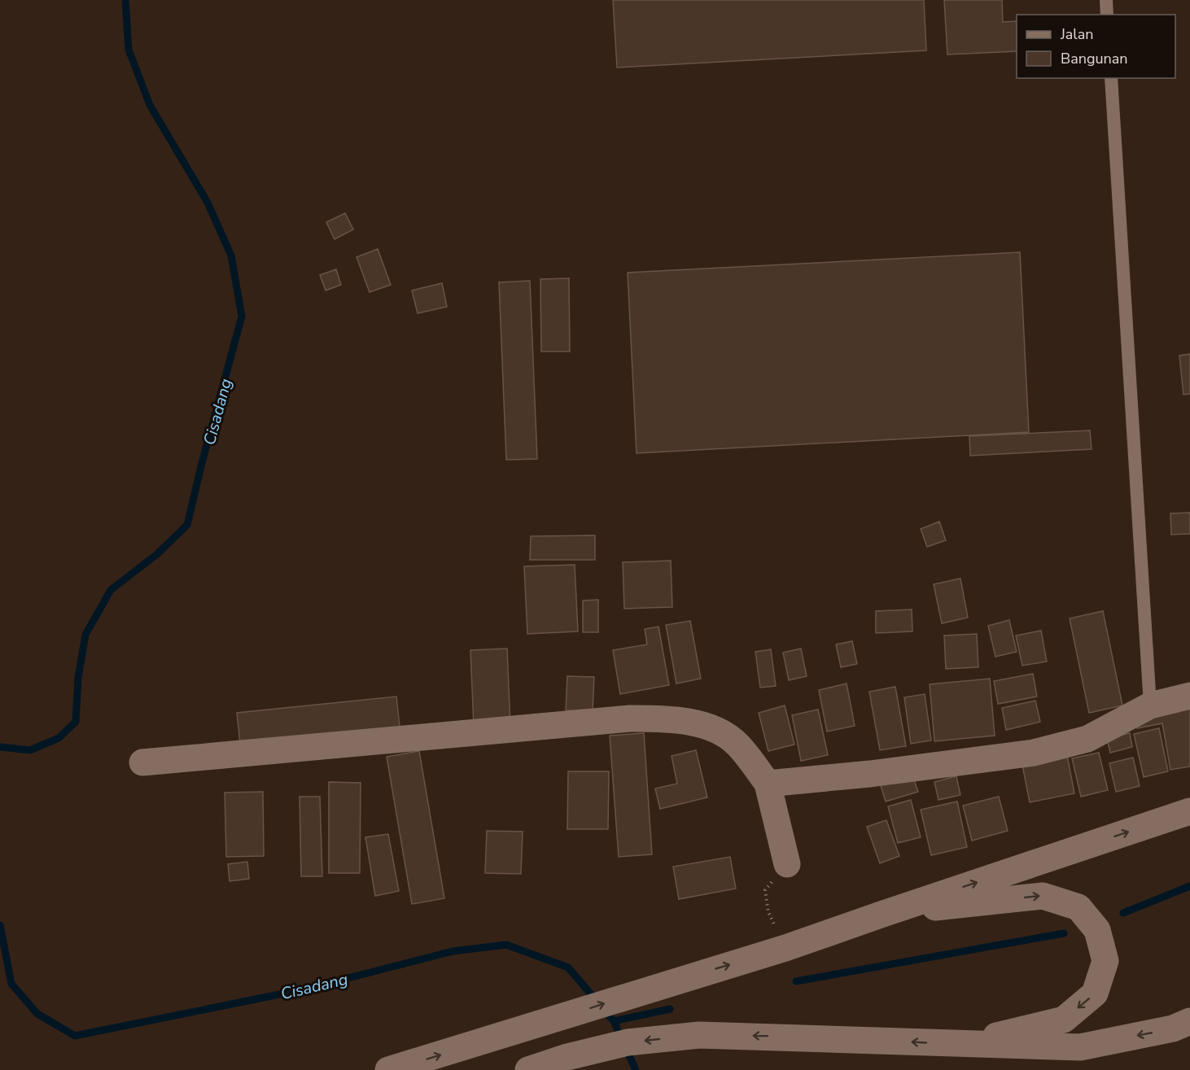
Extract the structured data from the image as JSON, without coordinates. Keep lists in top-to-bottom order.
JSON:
{
  "water": ["Cisadang"],
  "legend": ["Jalan", "Bangunan"]
}
